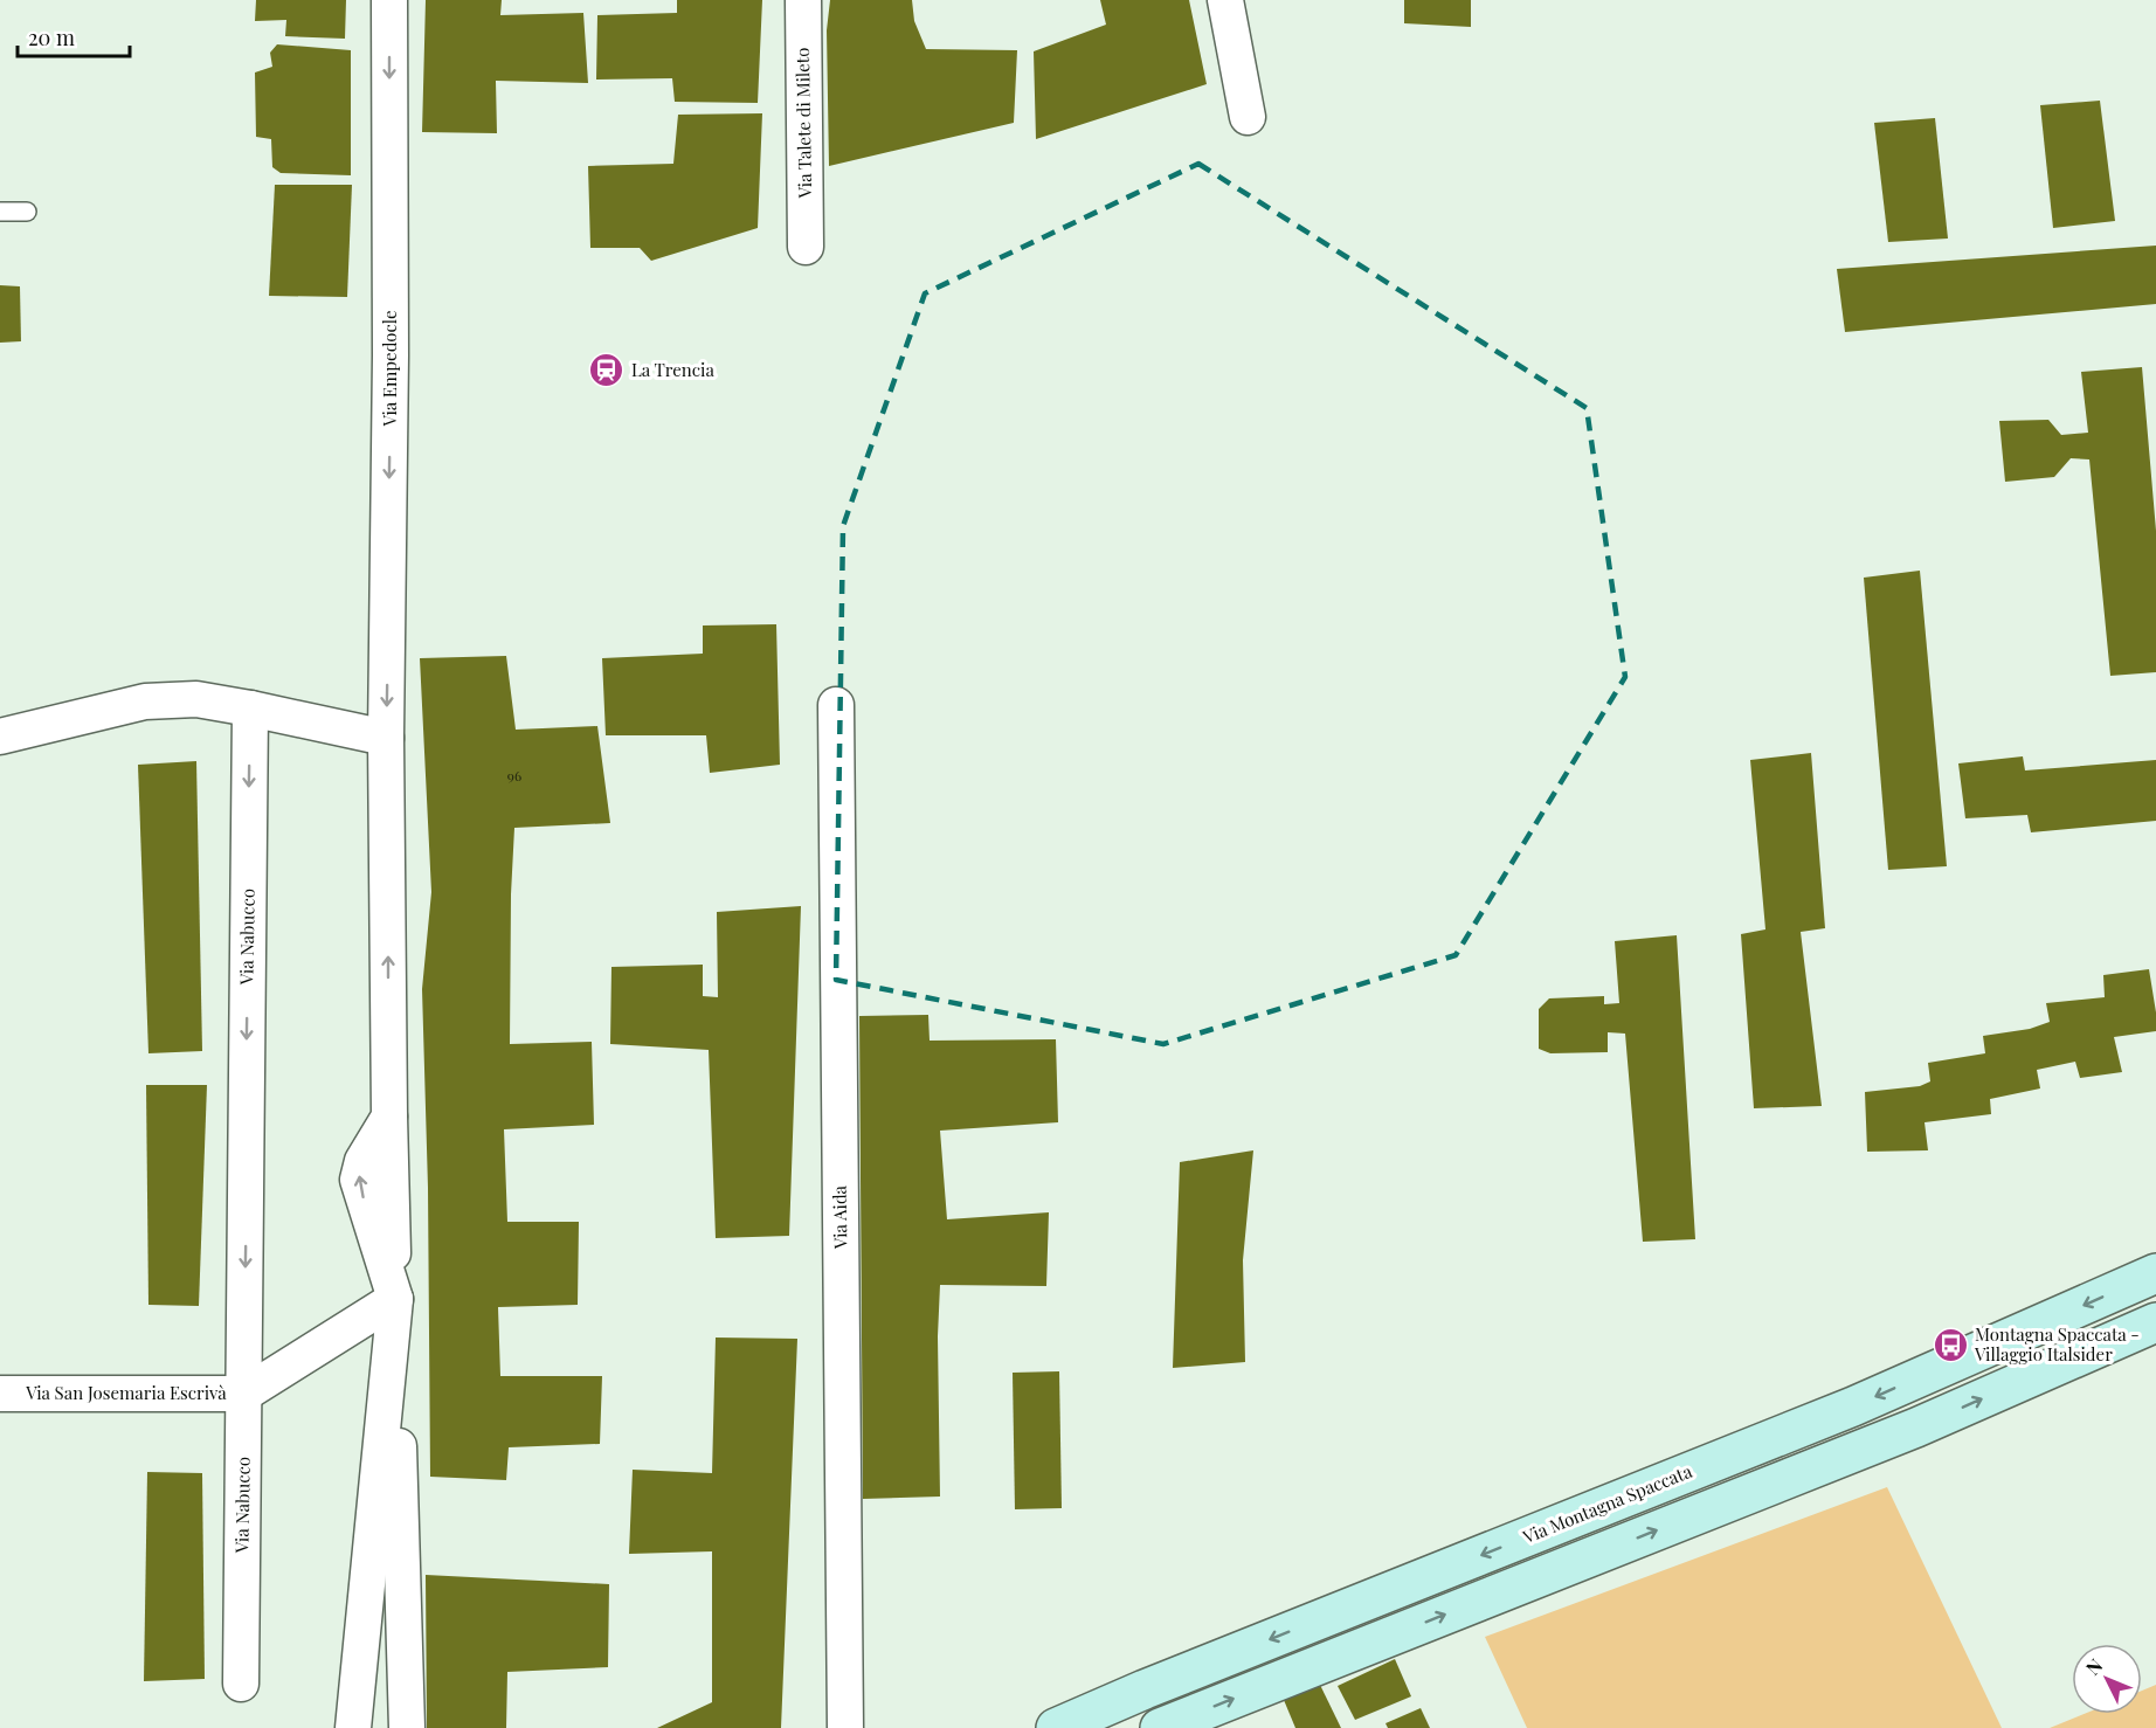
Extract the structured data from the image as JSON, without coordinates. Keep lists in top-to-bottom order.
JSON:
{
  "streets": {
    "main road": ["Via Montagna Spaccata"],
    "street": [
      "Via Talete di Mileto",
      "Via Empedocle",
      "Via Nabucco",
      "Via Aida",
      "Via San Josemaria Escrivà"
    ]
  },
  "crossings": [
    ["Via Nabucco", "Via San Josemaria Escrivà"]
  ],
  "one_way": ["Via Empedocle"],
  "places": {
    "station": ["La Trencia"],
    "bus stop": ["Montagna Spaccata - Villaggio Italsider"]
  },
  "house_numbers": ["96"],
  "scale_bar": "20 m",
  "north": "top left"
}
